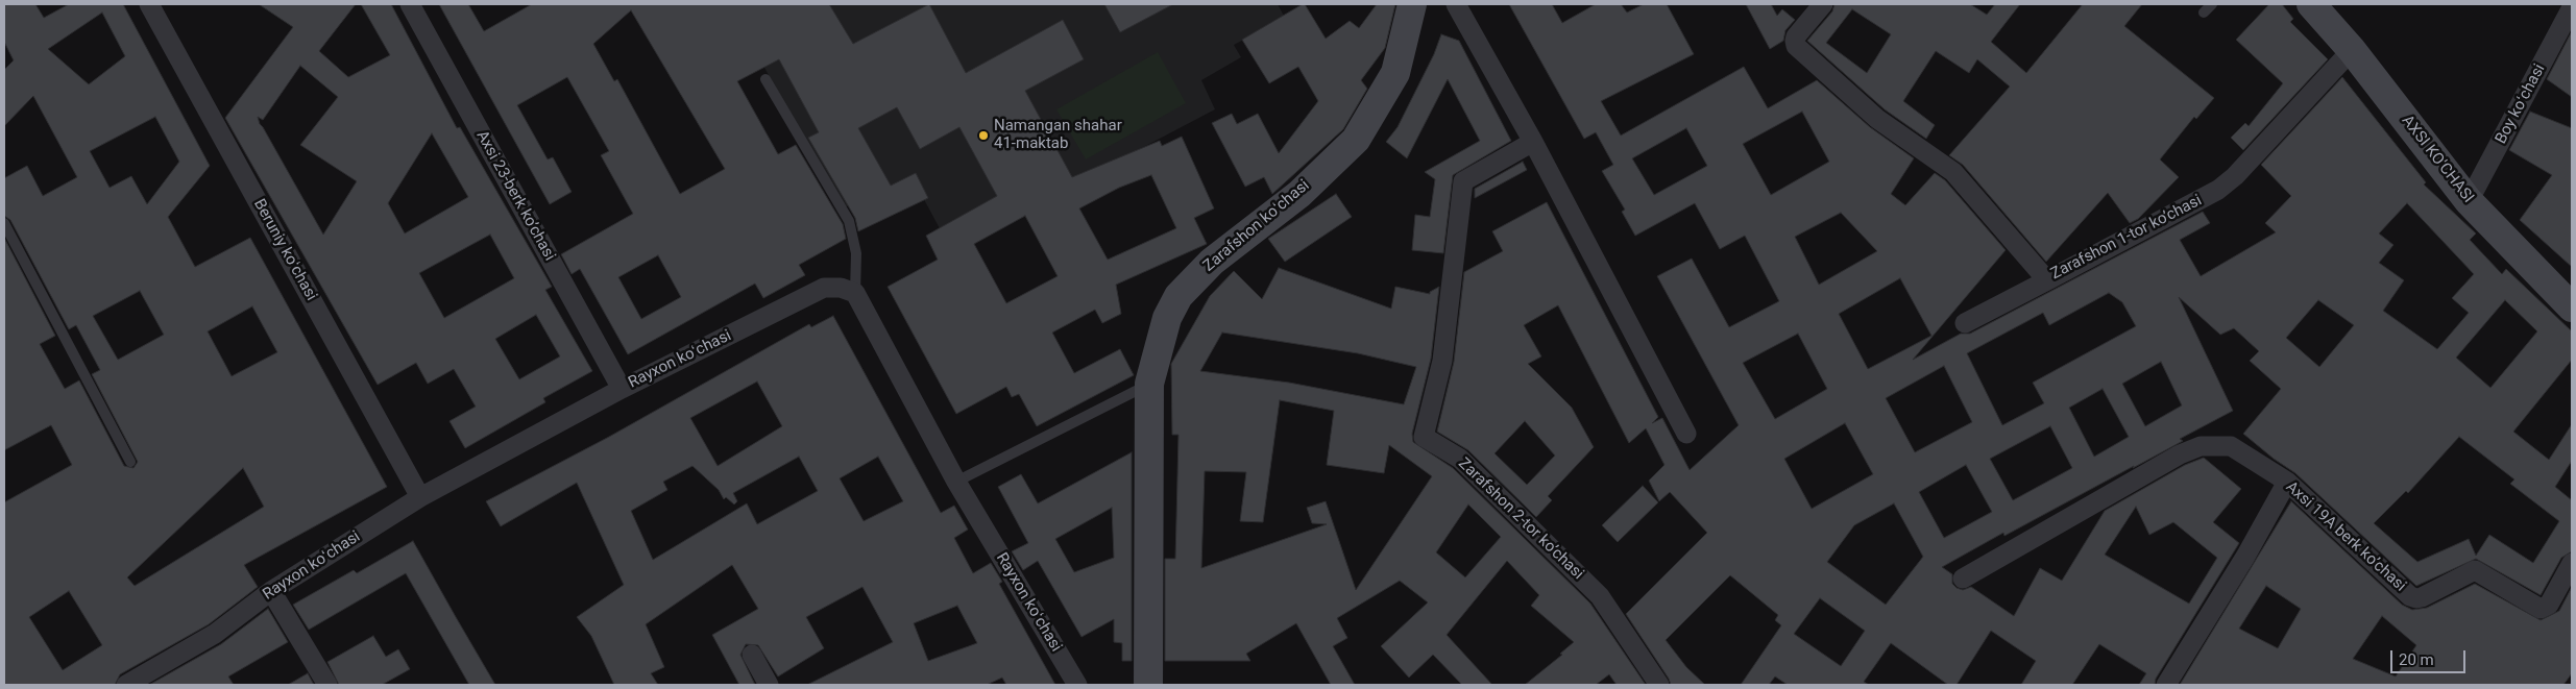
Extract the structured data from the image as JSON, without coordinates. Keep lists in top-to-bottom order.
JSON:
{
  "streets": {
    "street": [
      "Boy koʻchasi",
      "AXSI KO'CHASI",
      "Аxsi 23-berk koʼchasi",
      "Zarafshon koʻchasi",
      "Zarafshon 1-tor koʼchasi",
      "Beruniy koʻchasi",
      "Rayxon koʻchasi",
      "Zarafshon 2-tor koʼchasi",
      "Аxsi 19А berk koʼchasi"
    ]
  },
  "crossings": [
    ["Boy koʻchasi", "AXSI KO'CHASI"],
    ["AXSI KO'CHASI", "Zarafshon 1-tor koʼchasi"],
    ["Аxsi 23-berk koʼchasi", "Rayxon koʻchasi"],
    ["Beruniy koʻchasi", "Rayxon koʻchasi"]
  ],
  "places": ["Namangan shahar 41-maktab"],
  "scale_bar": "20 m"
}
